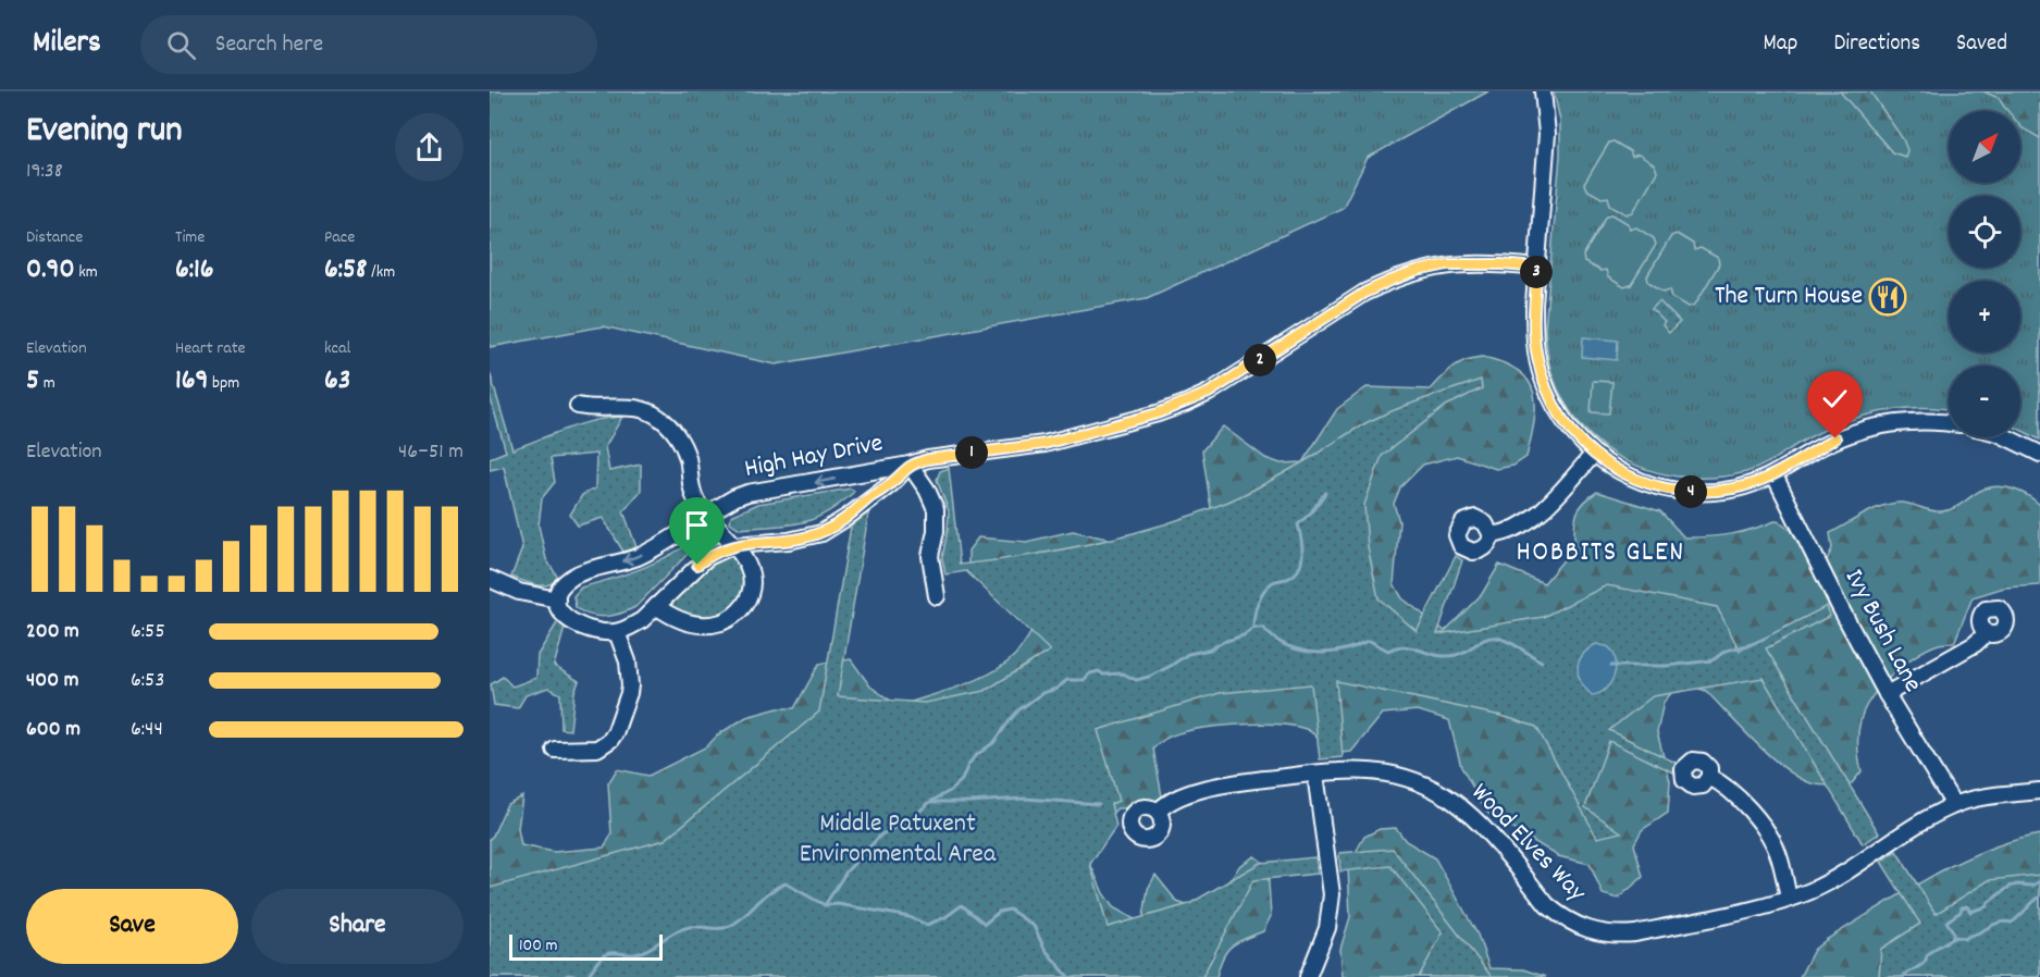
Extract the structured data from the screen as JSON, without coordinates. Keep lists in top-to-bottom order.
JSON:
{
  "streets": {
    "street": ["High Hay Drive", "Ivy Bush Lane", "Wood Elves Way"]
  },
  "crossings": [
    ["Ivy Bush Lane", "Wood Elves Way"]
  ],
  "districts": ["HOBBITS GLEN"],
  "parks": ["Middle Patuxent Environmental Area"],
  "places": {
    "restaurant": ["The Turn House"]
  },
  "scale_bar": "100 m",
  "north": "top right",
  "page": {
    "header": "Milers",
    "search": "Search here",
    "nav": ["Map", "Directions", "Saved"],
    "heading": ["Evening run", "19:38"],
    "map_buttons": ["+", "−"],
    "stats": [
      ["Distance", "0.90 km"],
      ["Time", "6:16"],
      ["Pace", "6:58 /km"],
      ["Elevation", "5 m"],
      ["Heart rate", "169 bpm"],
      ["kcal", "63"]
    ],
    "pins": [
      "3",
      "2",
      "1",
      "4"
    ],
    "chart": ["Elevation", "46–51 m"],
    "list": [
      {
        "name": "200 m",
        "note": "6:55"
      },
      {
        "name": "400 m",
        "note": "6:53"
      },
      {
        "name": "600 m",
        "note": "6:44"
      }
    ],
    "buttons": ["Save", "Share"],
    "scale": "100 m"
  }
}
